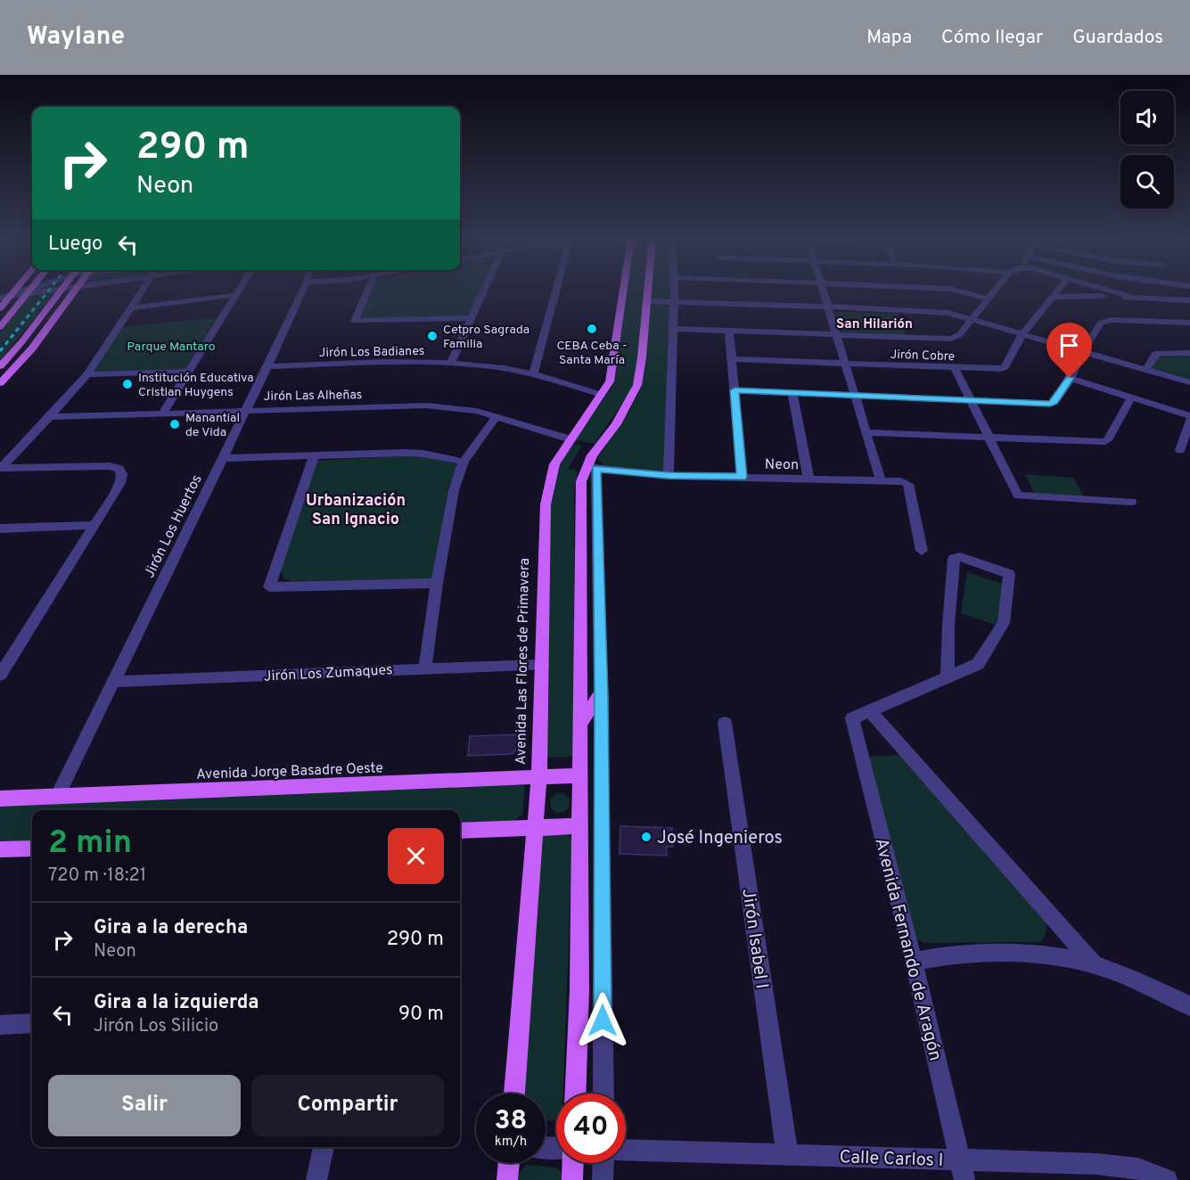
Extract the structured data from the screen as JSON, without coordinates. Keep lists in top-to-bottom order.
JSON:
{
  "streets": {
    "main road": ["Avenida Las Flores de Primavera", "Avenida Jorge Basadre Oeste"],
    "street": [
      "Jirón Los Badianes",
      "Jirón Cobre",
      "Jirón Las Alheñas",
      "Neon",
      "Jirón Los Huertos",
      "Jirón Los Zumaques",
      "Jirón Isabel I",
      "Avenida Fernando de Aragón",
      "Calle Carlos I"
    ]
  },
  "crossings": [
    ["Jirón Los Badianes", "Jirón Los Huertos"],
    ["Jirón Los Badianes", "Avenida Las Flores de Primavera"],
    ["Jirón Las Alheñas", "Jirón Los Huertos"],
    ["Jirón Las Alheñas", "Avenida Las Flores de Primavera"],
    ["Jirón Los Huertos", "Jirón Los Zumaques"],
    ["Jirón Los Huertos", "Avenida Jorge Basadre Oeste"],
    ["Avenida Las Flores de Primavera", "Jirón Los Zumaques"],
    ["Avenida Las Flores de Primavera", "Avenida Jorge Basadre Oeste"],
    ["Jirón Isabel I", "Calle Carlos I"],
    ["Avenida Fernando de Aragón", "Calle Carlos I"]
  ],
  "districts": ["San Hilarión", "Urbanización San Ignacio"],
  "parks": ["Parque Mantaro"],
  "places": [
    "CEBA Ceba - Santa María",
    "Cetpro Sagrada Familia",
    "Institución Educativa Cristian Huygens",
    "Manantial de Vida",
    "José Ingenieros"
  ],
  "page": {
    "header": "Waylane",
    "nav": ["Mapa", "Cómo llegar", "Guardados"],
    "turn": ["290 m", "Neon"],
    "then": "Luego",
    "heading": ["2 min", "720 m · 18:21"],
    "list": [
      {
        "name": "Gira a la derecha",
        "note": "Neon",
        "value": "290 m"
      },
      {
        "name": "Gira a la izquierda",
        "note": "Jirón Los Silicio",
        "value": "90 m"
      }
    ],
    "buttons": ["Salir", "Compartir"],
    "speed": "38 km/h",
    "limit": "40"
  }
}
